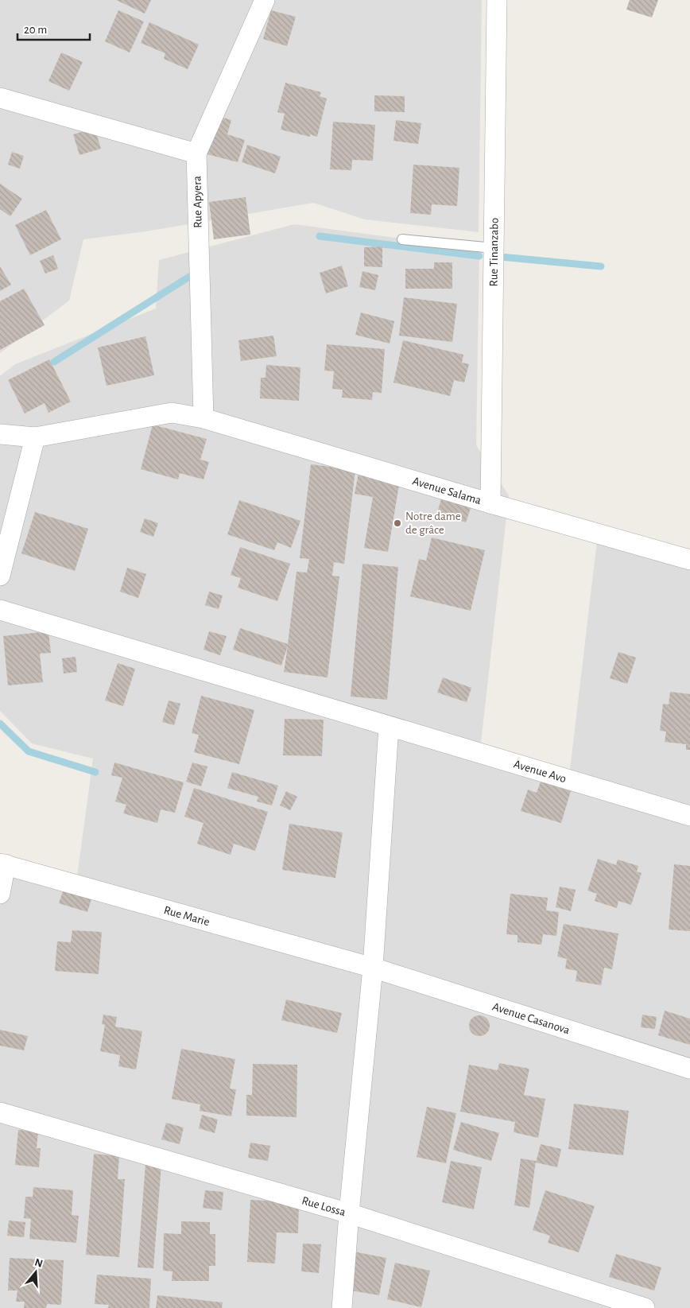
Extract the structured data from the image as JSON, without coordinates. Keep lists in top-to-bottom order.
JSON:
{
  "streets": {
    "street": [
      "Rue Apyera",
      "Rue Tinanzabo",
      "Avenue Salama",
      "Avenue Avo",
      "Rue Marie",
      "Avenue Casanova",
      "Rue Lossa"
    ]
  },
  "crossings": [
    ["Rue Apyera", "Avenue Salama"],
    ["Rue Tinanzabo", "Avenue Salama"],
    ["Rue Marie", "Avenue Casanova"]
  ],
  "places": ["Notre dame de grâce"],
  "scale_bar": "20 m",
  "north": "top"
}
